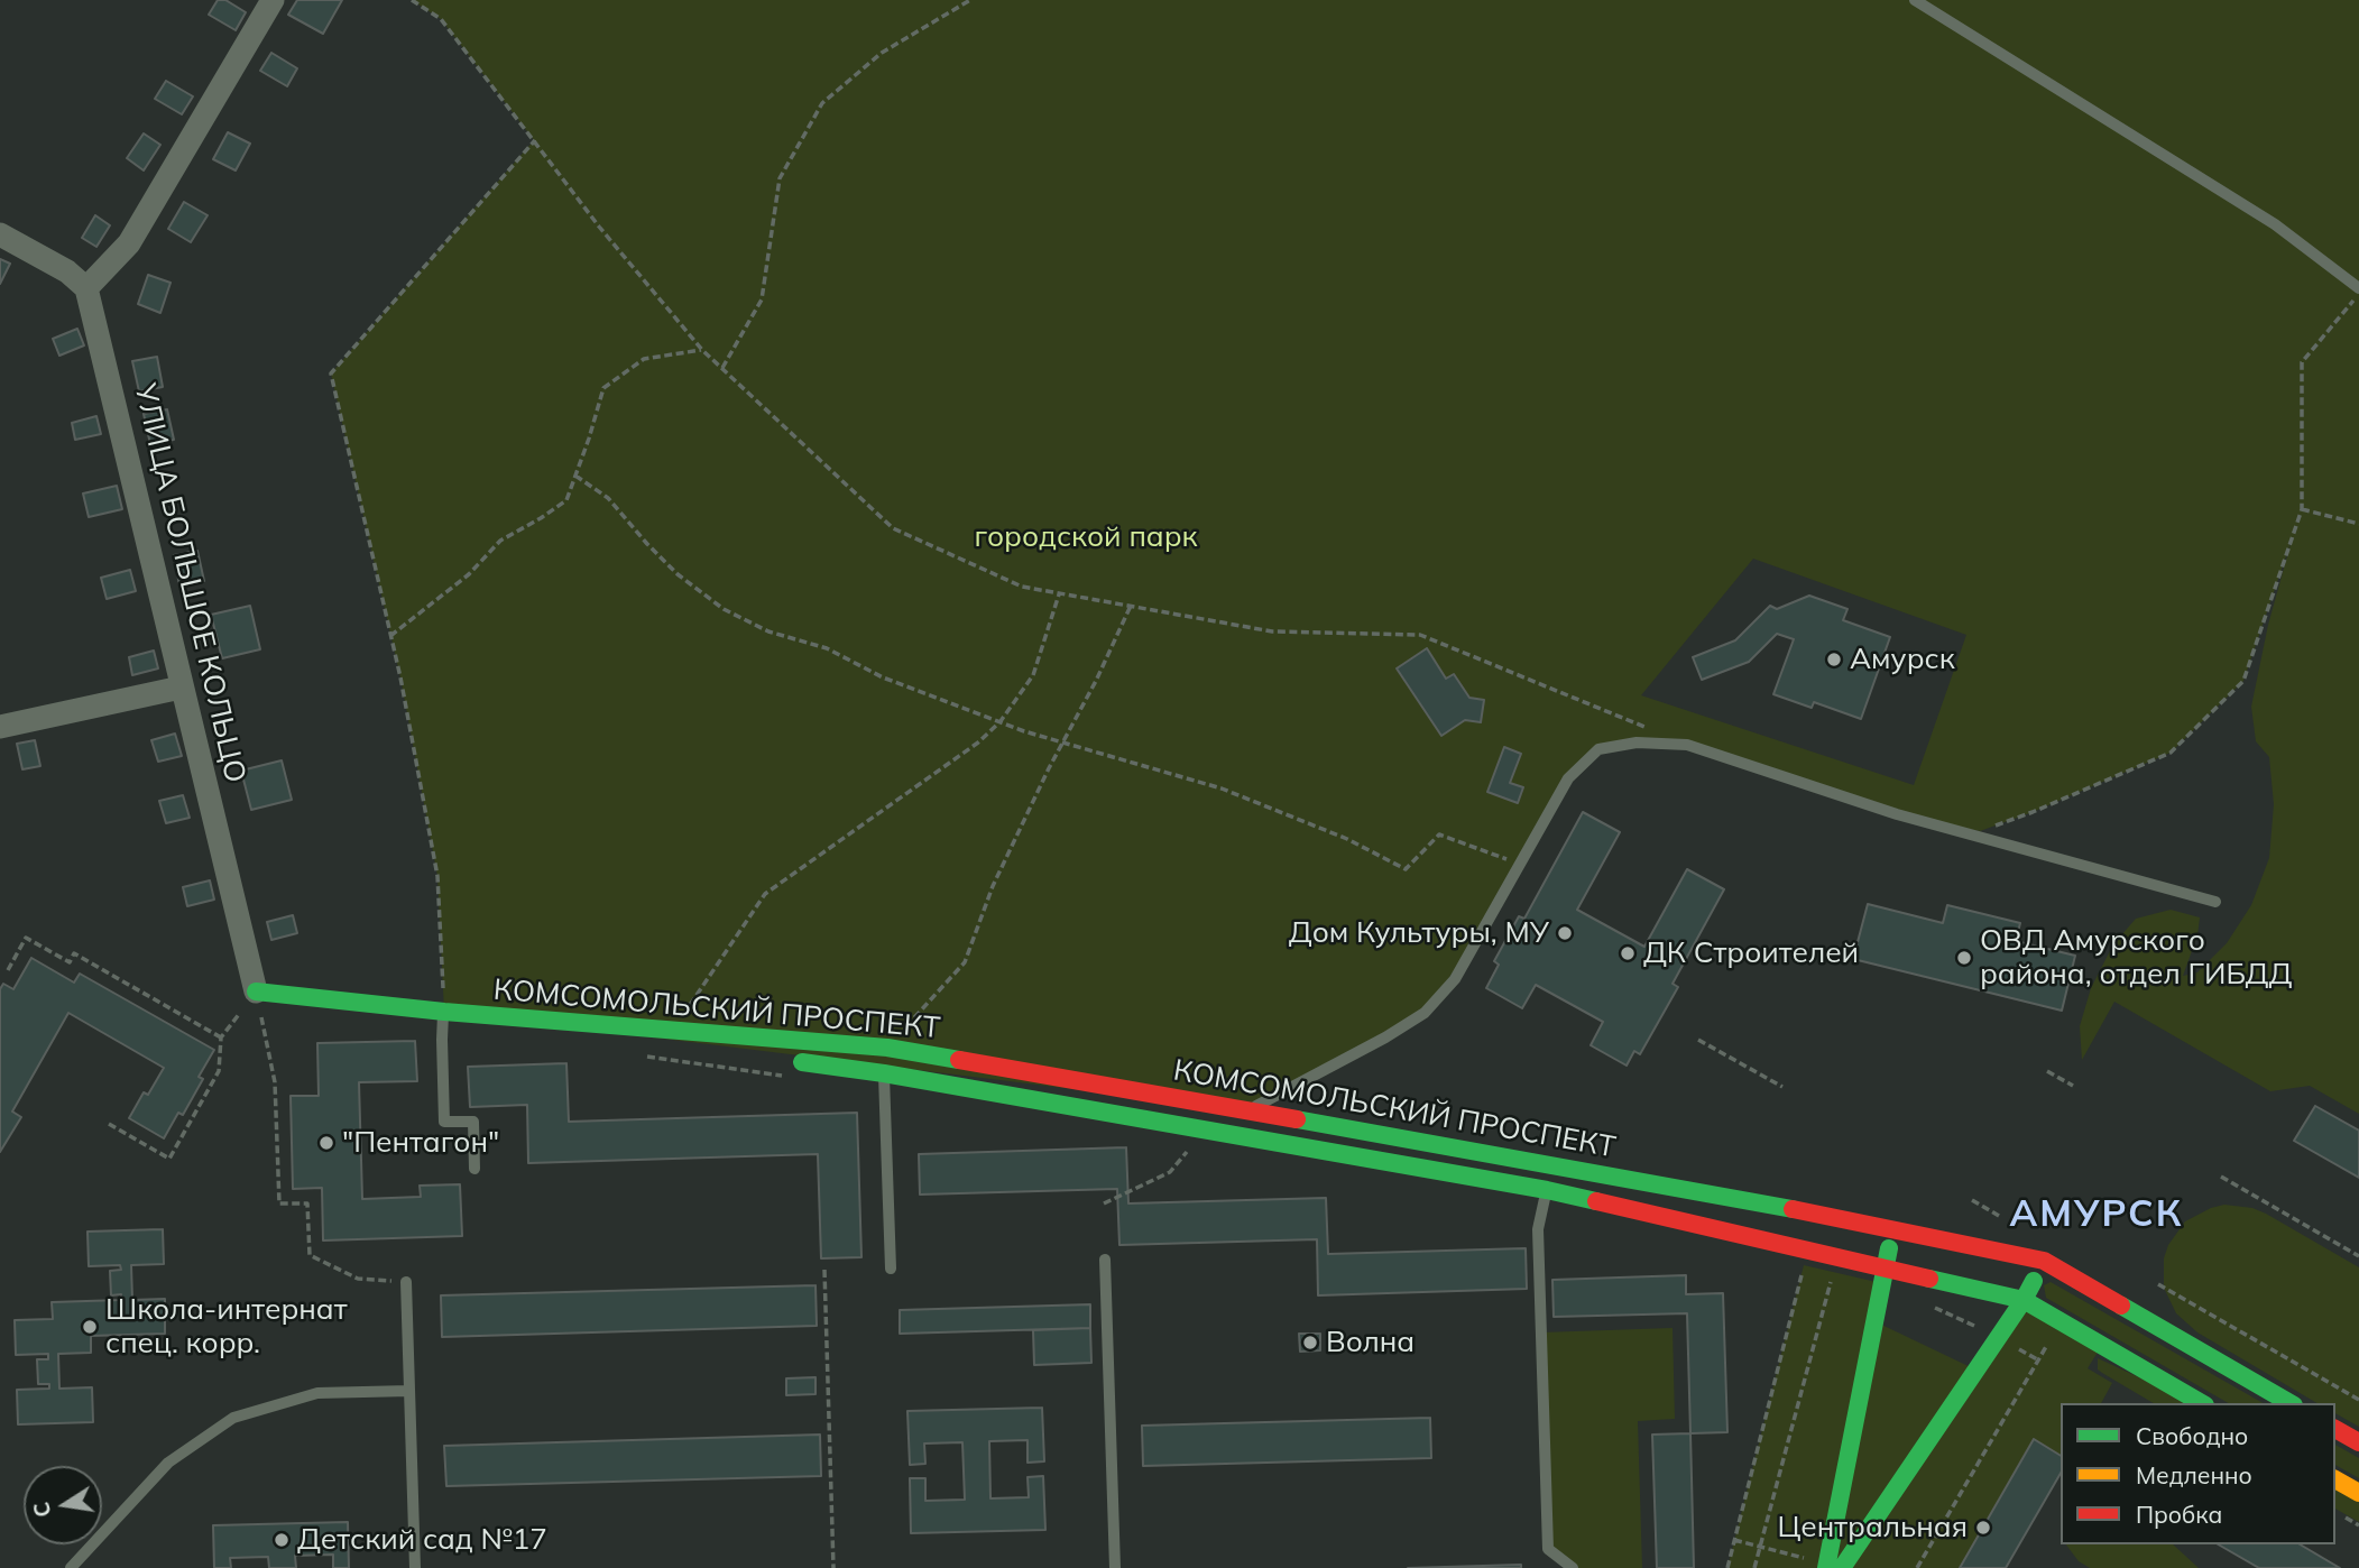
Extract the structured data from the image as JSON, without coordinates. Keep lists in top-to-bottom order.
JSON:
{
  "streets": {
    "street": ["УЛИЦА БОЛЬШОЕ КОЛЬЦО", "КОМСОМОЛЬСКИЙ ПРОСПЕКТ"]
  },
  "crossings": [
    ["УЛИЦА БОЛЬШОЕ КОЛЬЦО", "КОМСОМОЛЬСКИЙ ПРОСПЕКТ"]
  ],
  "districts": ["АМУРСК"],
  "parks": ["городской парк"],
  "places": [
    "Амурск",
    "Дом Культуры, МУ",
    "ДК Строителей",
    "ОВД Амурского района, отдел ГИБДД",
    "\"Пентагон\"",
    "Школа-интернат спец. корр.",
    "Волна",
    "Центральная",
    "Детский сад №17"
  ],
  "legend": ["Свободно", "Медленно", "Пробка"],
  "north": "left"
}
